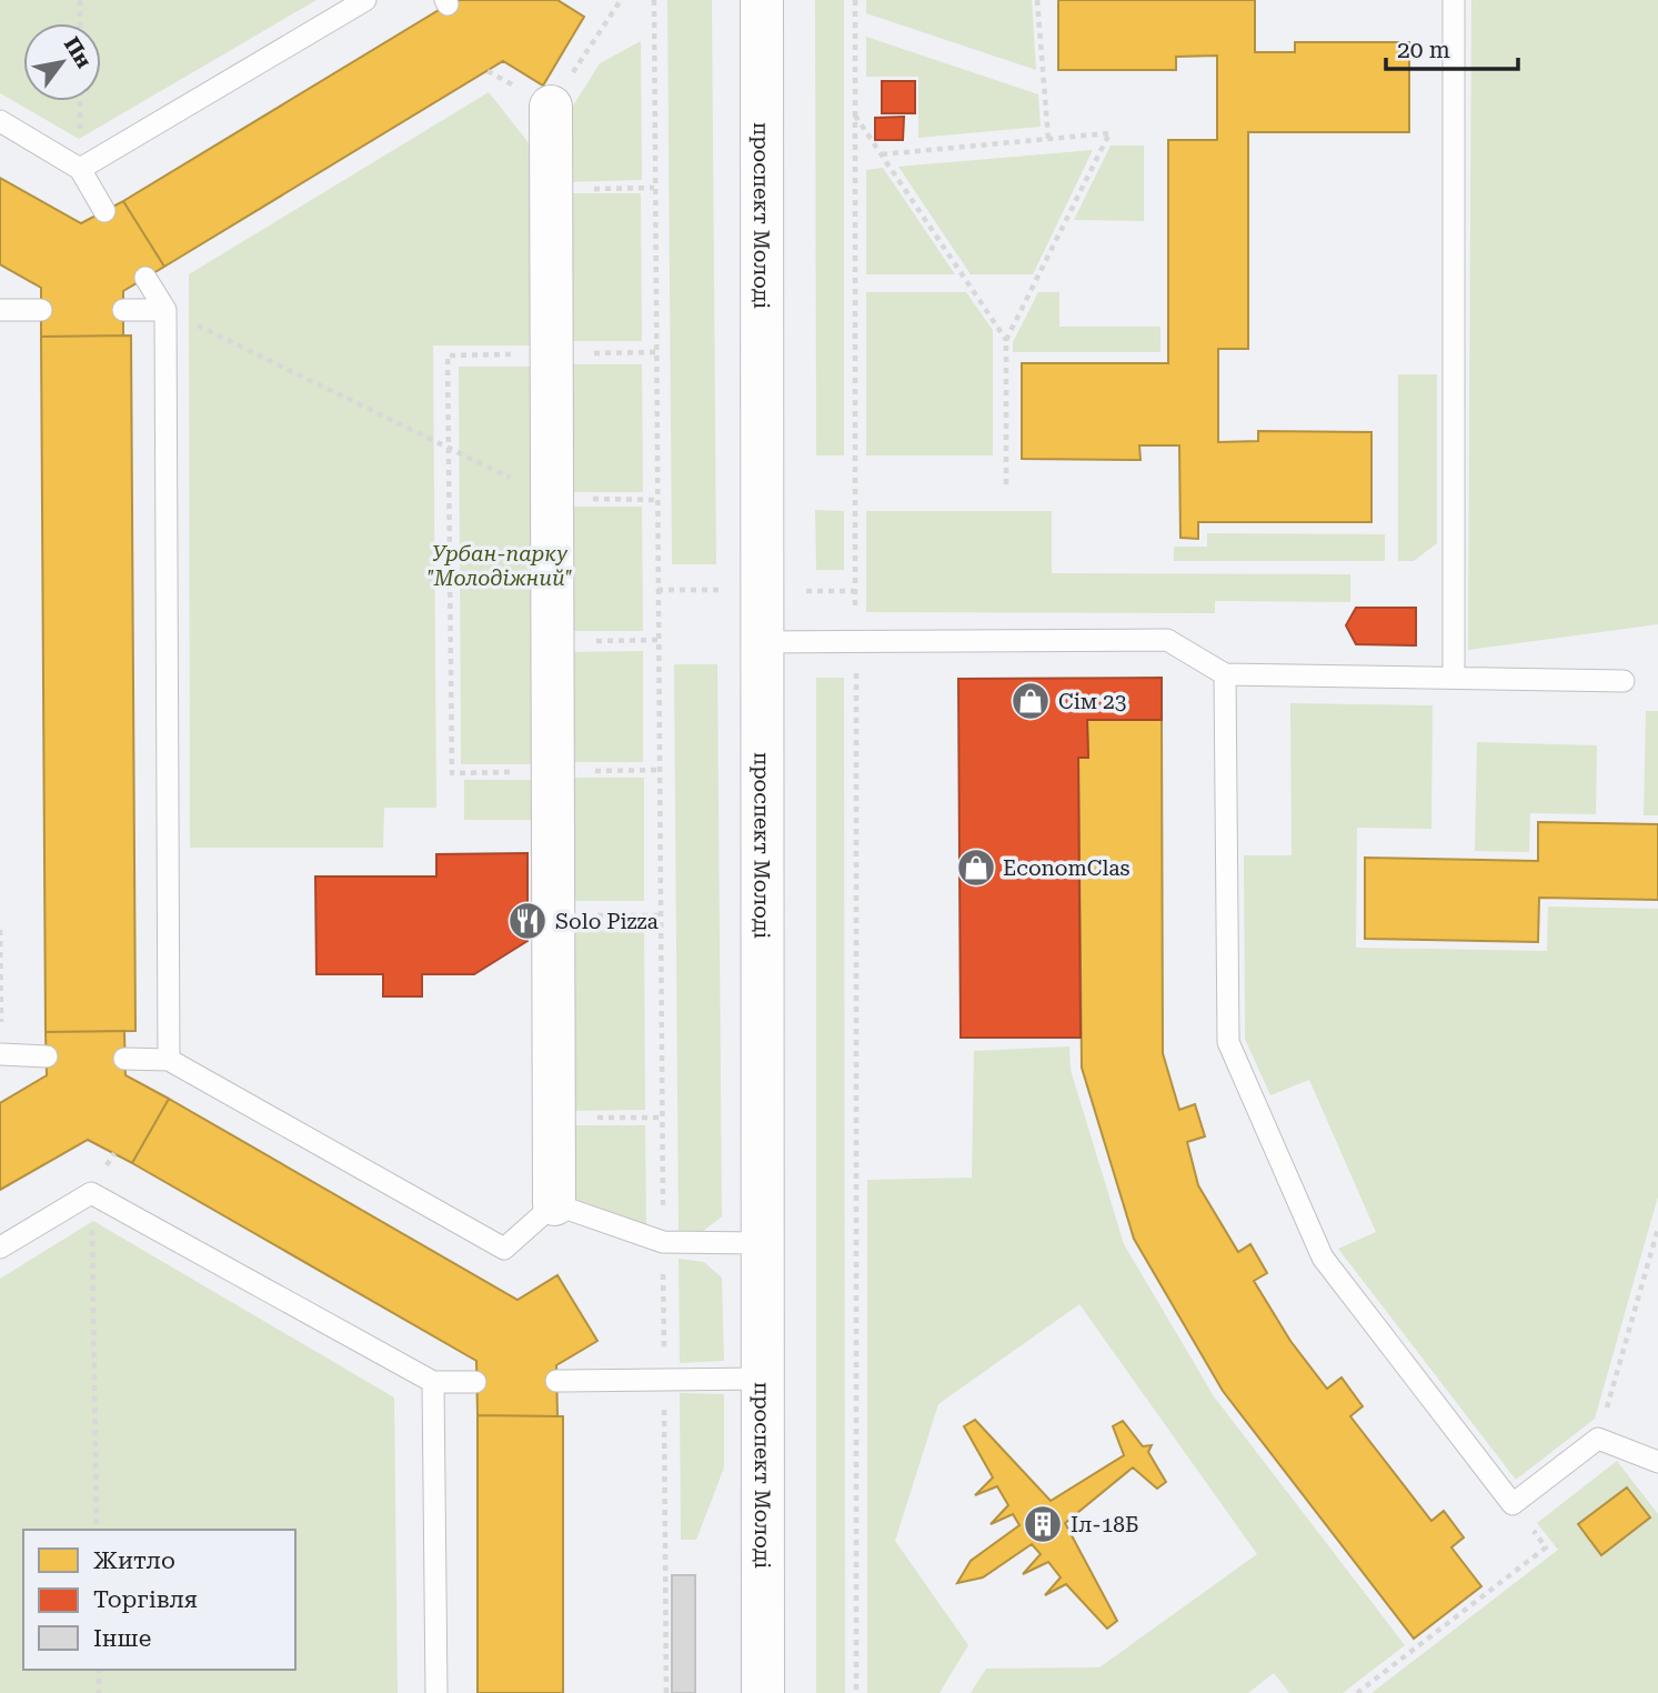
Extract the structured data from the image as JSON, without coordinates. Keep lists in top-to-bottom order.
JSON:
{
  "streets": {
    "street": ["проспект Молоді"]
  },
  "parks": ["Урбан-парку \"Молодіжний\""],
  "places": {
    "shop": ["Сім 23", "EconomClas"],
    "restaurant": ["Solo Pizza"],
    "building": ["Іл-18Б"]
  },
  "legend": ["Житло", "Торгівля", "Інше"],
  "scale_bar": "20 m",
  "north": "top right"
}
